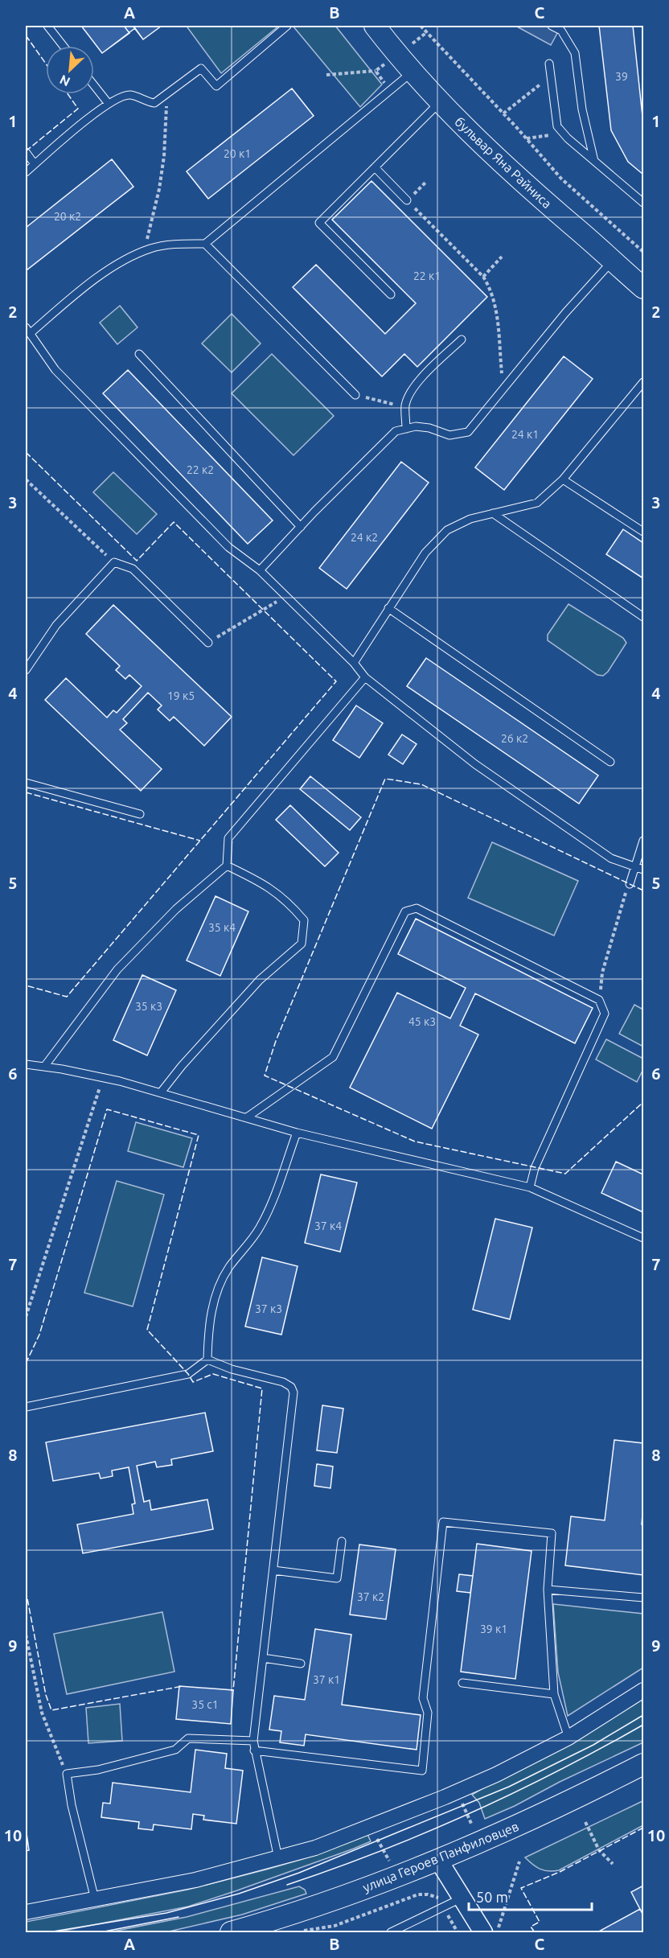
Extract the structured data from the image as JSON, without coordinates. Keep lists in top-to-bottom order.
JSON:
{
  "streets": {
    "main road": ["бульвар Яна Райниса", "улица Героев Панфиловцев"]
  },
  "house_numbers": [
    "39",
    "20 к1",
    "20 к2",
    "22 к1",
    "24 к1",
    "22 к2",
    "24 к2",
    "19 к5",
    "26 к2",
    "35 к4",
    "35 к3",
    "45 к3",
    "37 к4",
    "37 к3",
    "37 к2",
    "39 к1",
    "37 к1",
    "35 с1"
  ],
  "scale_bar": "50 m",
  "north": "bottom left",
  "grid": {
    "columns": ["A", "B", "C"],
    "rows": [
      "1",
      "2",
      "3",
      "4",
      "5",
      "6",
      "7",
      "8",
      "9",
      "10"
    ]
  }
}
